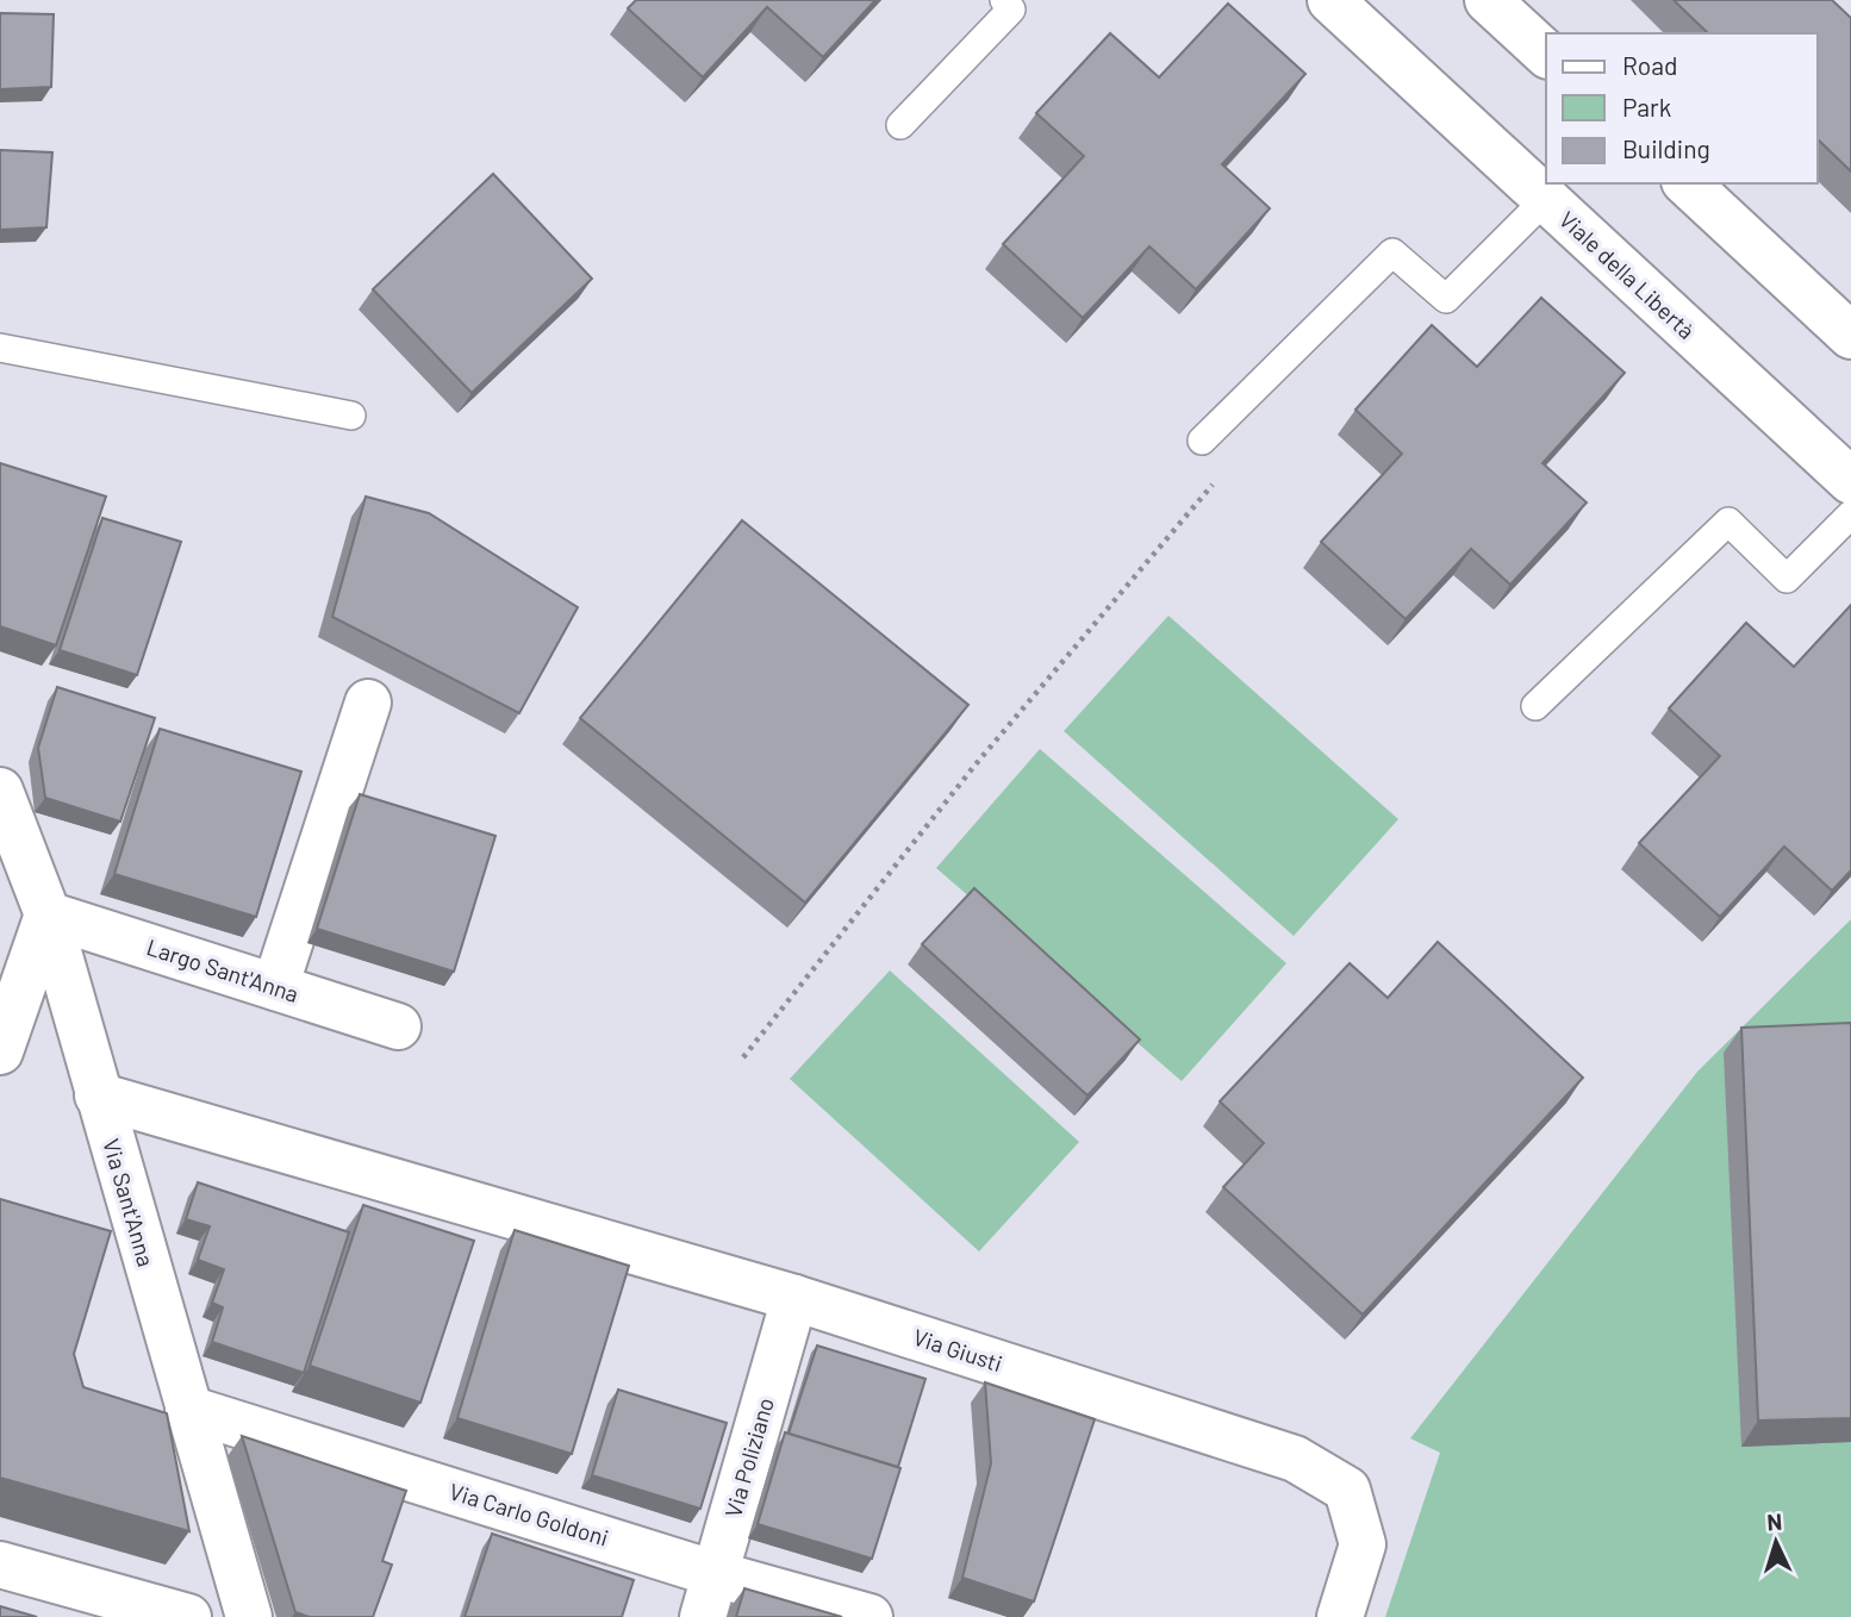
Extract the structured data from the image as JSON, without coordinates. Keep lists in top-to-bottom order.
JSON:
{
  "streets": {
    "street": [
      "Viale della Libertà",
      "Largo Sant'Anna",
      "Via Sant'Anna",
      "Via Giusti",
      "Via Poliziano",
      "Via Carlo Goldoni"
    ]
  },
  "crossings": [
    ["Largo Sant'Anna", "Via Sant'Anna"],
    ["Via Sant'Anna", "Via Giusti"],
    ["Via Sant'Anna", "Via Carlo Goldoni"],
    ["Via Giusti", "Via Poliziano"],
    ["Via Poliziano", "Via Carlo Goldoni"]
  ],
  "legend": ["Road", "Park", "Building"],
  "north": "top"
}
